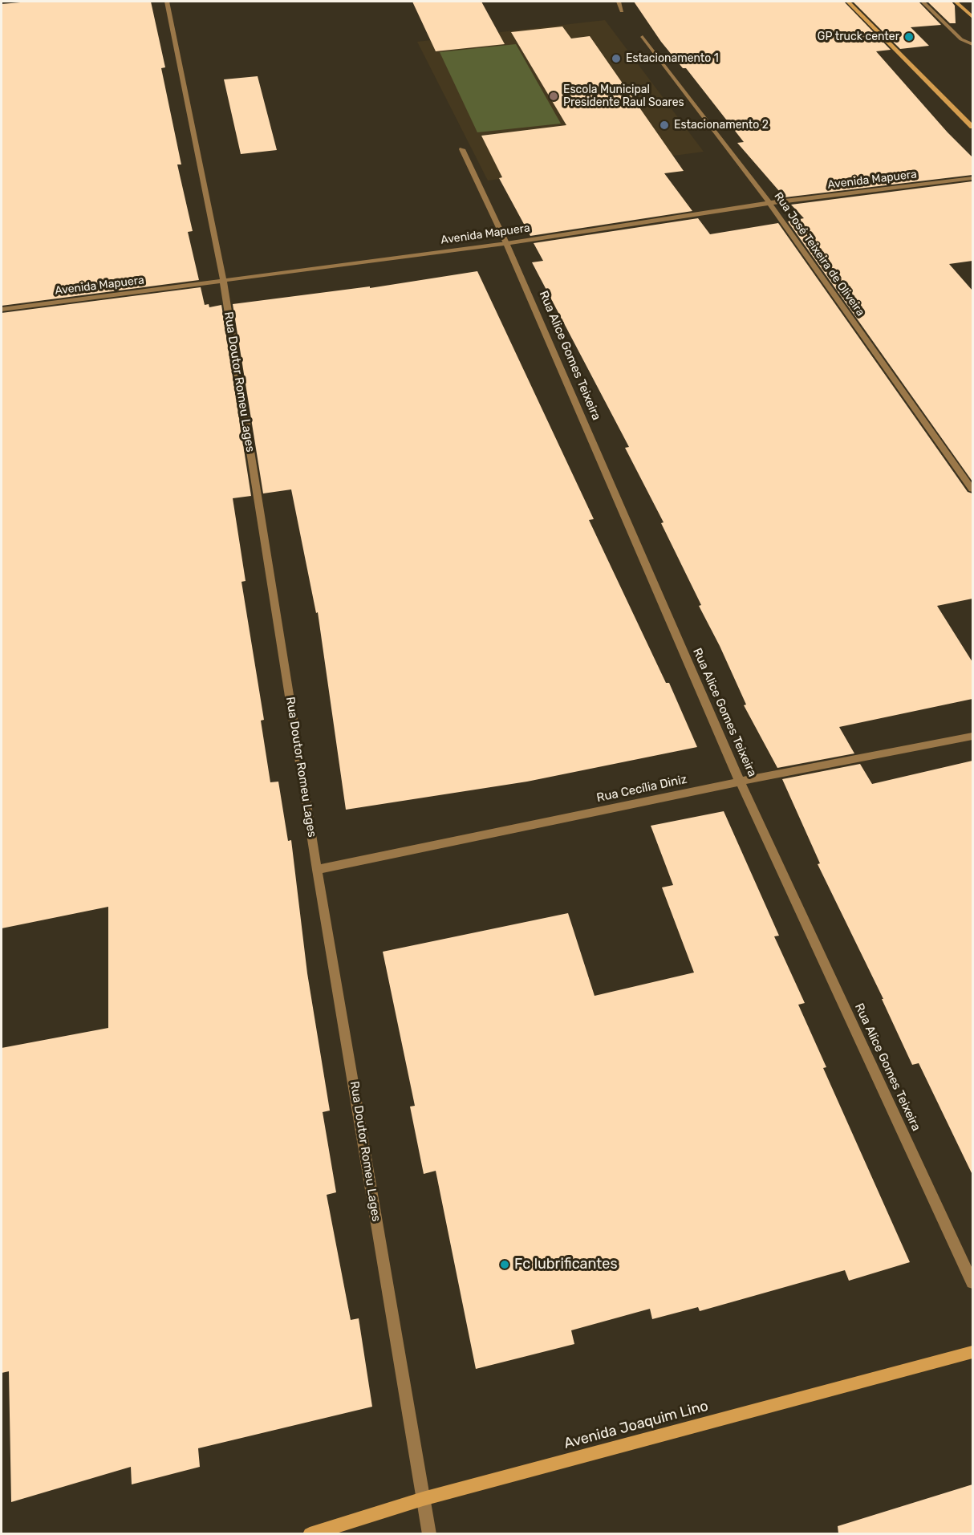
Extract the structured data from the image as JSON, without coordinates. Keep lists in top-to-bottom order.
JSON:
{
  "streets": {
    "street": [
      "Avenida Mapuera",
      "Rua José Teixeira de Oliveira",
      "Rua Alice Gomes Teixeira",
      "Rua Doutor Romeu Lages",
      "Rua Cecília Diniz",
      "Avenida Joaquim Lino"
    ]
  },
  "crossings": [
    ["Avenida Mapuera", "Rua José Teixeira de Oliveira"],
    ["Avenida Mapuera", "Rua Alice Gomes Teixeira"],
    ["Avenida Mapuera", "Rua Doutor Romeu Lages"],
    ["Rua Alice Gomes Teixeira", "Rua Cecília Diniz"],
    ["Rua Doutor Romeu Lages", "Rua Cecília Diniz"],
    ["Rua Doutor Romeu Lages", "Avenida Joaquim Lino"]
  ],
  "places": [
    "GP truck center",
    "Estacionamento 1",
    "Escola Municipal Presidente Raul Soares",
    "Estacionamento 2",
    "Fc lubrificantes"
  ]
}
